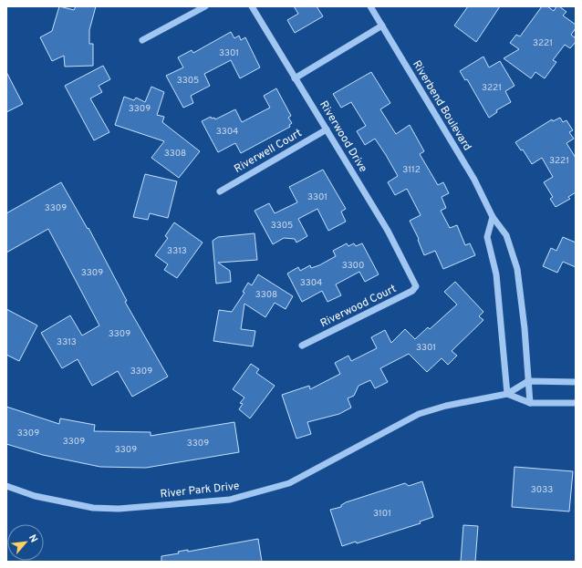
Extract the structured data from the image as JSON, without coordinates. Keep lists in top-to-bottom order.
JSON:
{
  "streets": {
    "street": [
      "Riverbend Boulevard",
      "Riverwood Drive",
      "Riverwell Court",
      "Riverwood Court",
      "River Park Drive"
    ]
  },
  "crossings": [
    ["Riverbend Boulevard", "River Park Drive"],
    ["Riverwood Drive", "Riverwell Court"],
    ["Riverwood Drive", "Riverwood Court"]
  ],
  "house_numbers": [
    "3221",
    "3301",
    "3305",
    "3221",
    "3309",
    "3304",
    "3308",
    "3221",
    "3112",
    "3301",
    "3309",
    "3305",
    "3313",
    "3300",
    "3309",
    "3304",
    "3308",
    "3309",
    "3313",
    "3301",
    "3309",
    "3309",
    "3309",
    "3309",
    "3309",
    "3033",
    "3101"
  ],
  "north": "top right"
}
